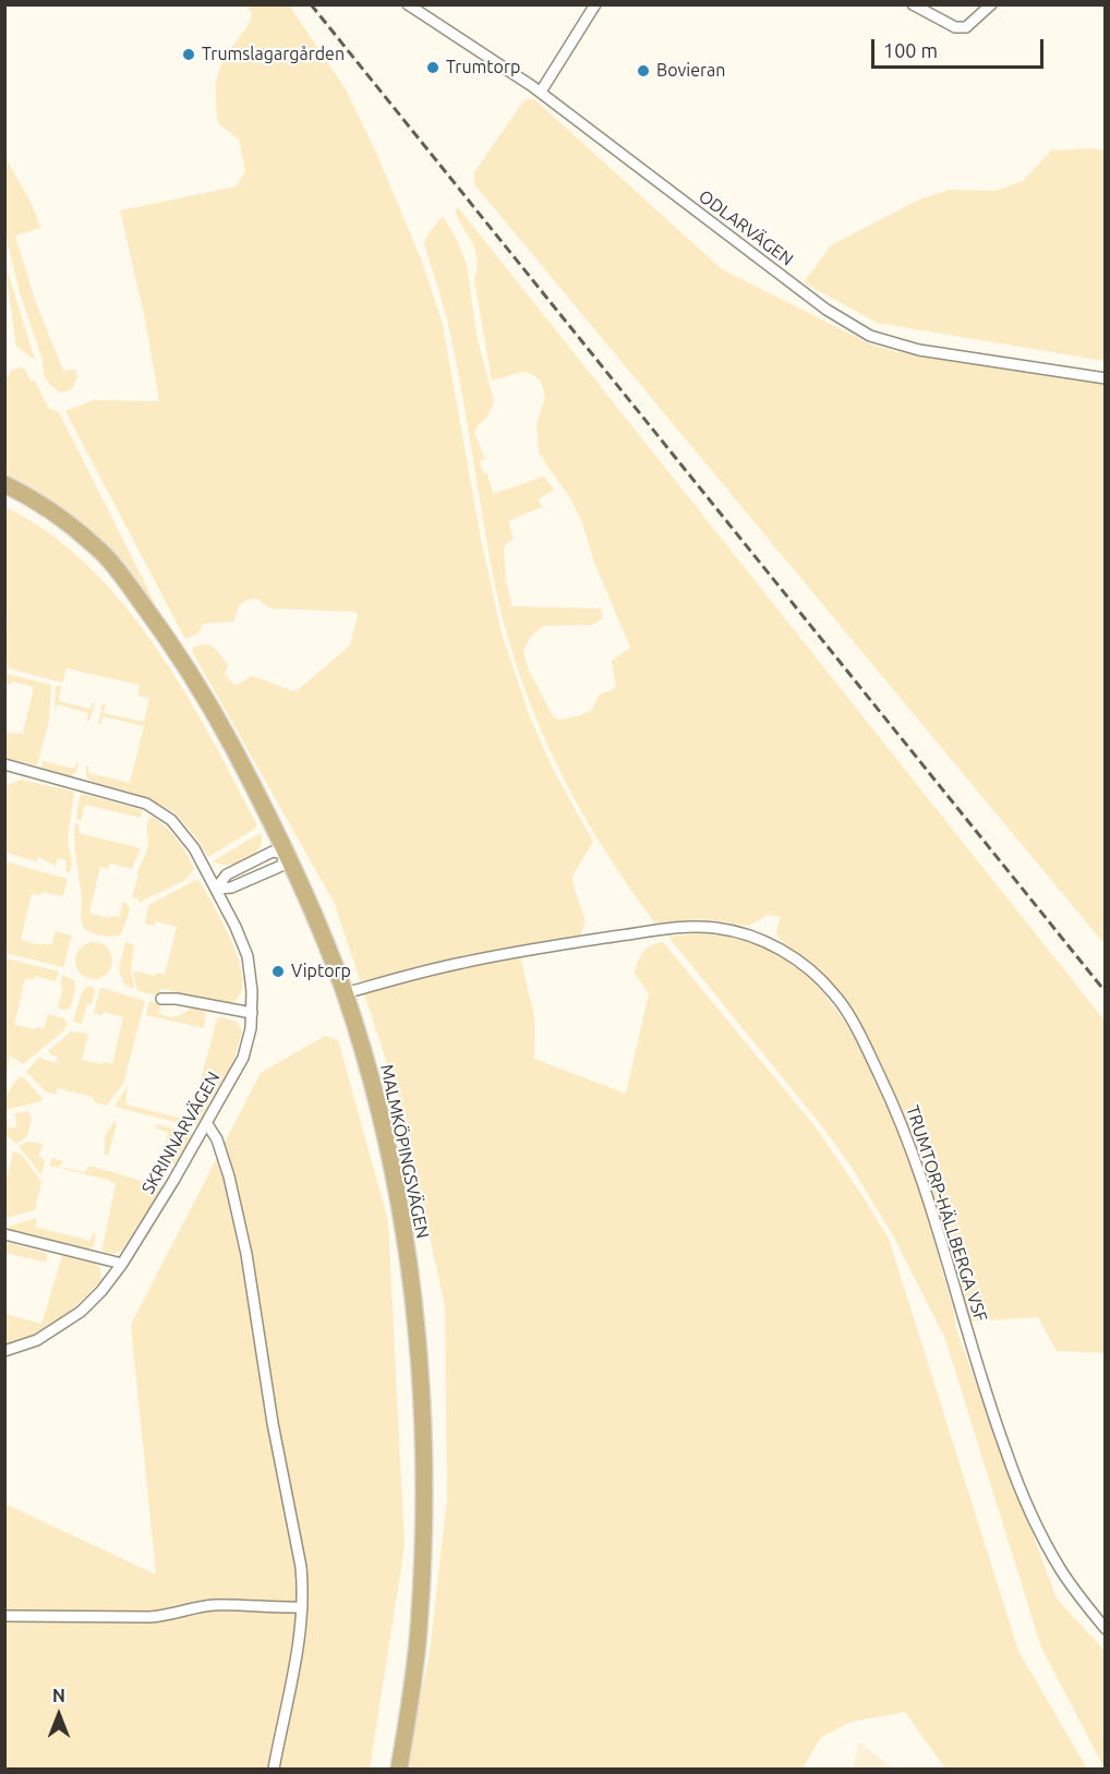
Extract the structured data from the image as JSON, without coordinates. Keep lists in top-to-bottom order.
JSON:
{
  "streets": {
    "main road": ["MALMKÖPINGSVÄGEN"],
    "street": ["ODLARVÄGEN", "SKRINNARVÄGEN", "TRUMTORP-HÄLLBERGA VSF"]
  },
  "crossings": [
    ["MALMKÖPINGSVÄGEN", "TRUMTORP-HÄLLBERGA VSF"]
  ],
  "places": [
    "Trumslagargården",
    "Trumtorp",
    "Bovieran",
    "Viptorp"
  ],
  "scale_bar": "100 m",
  "north": "top"
}
